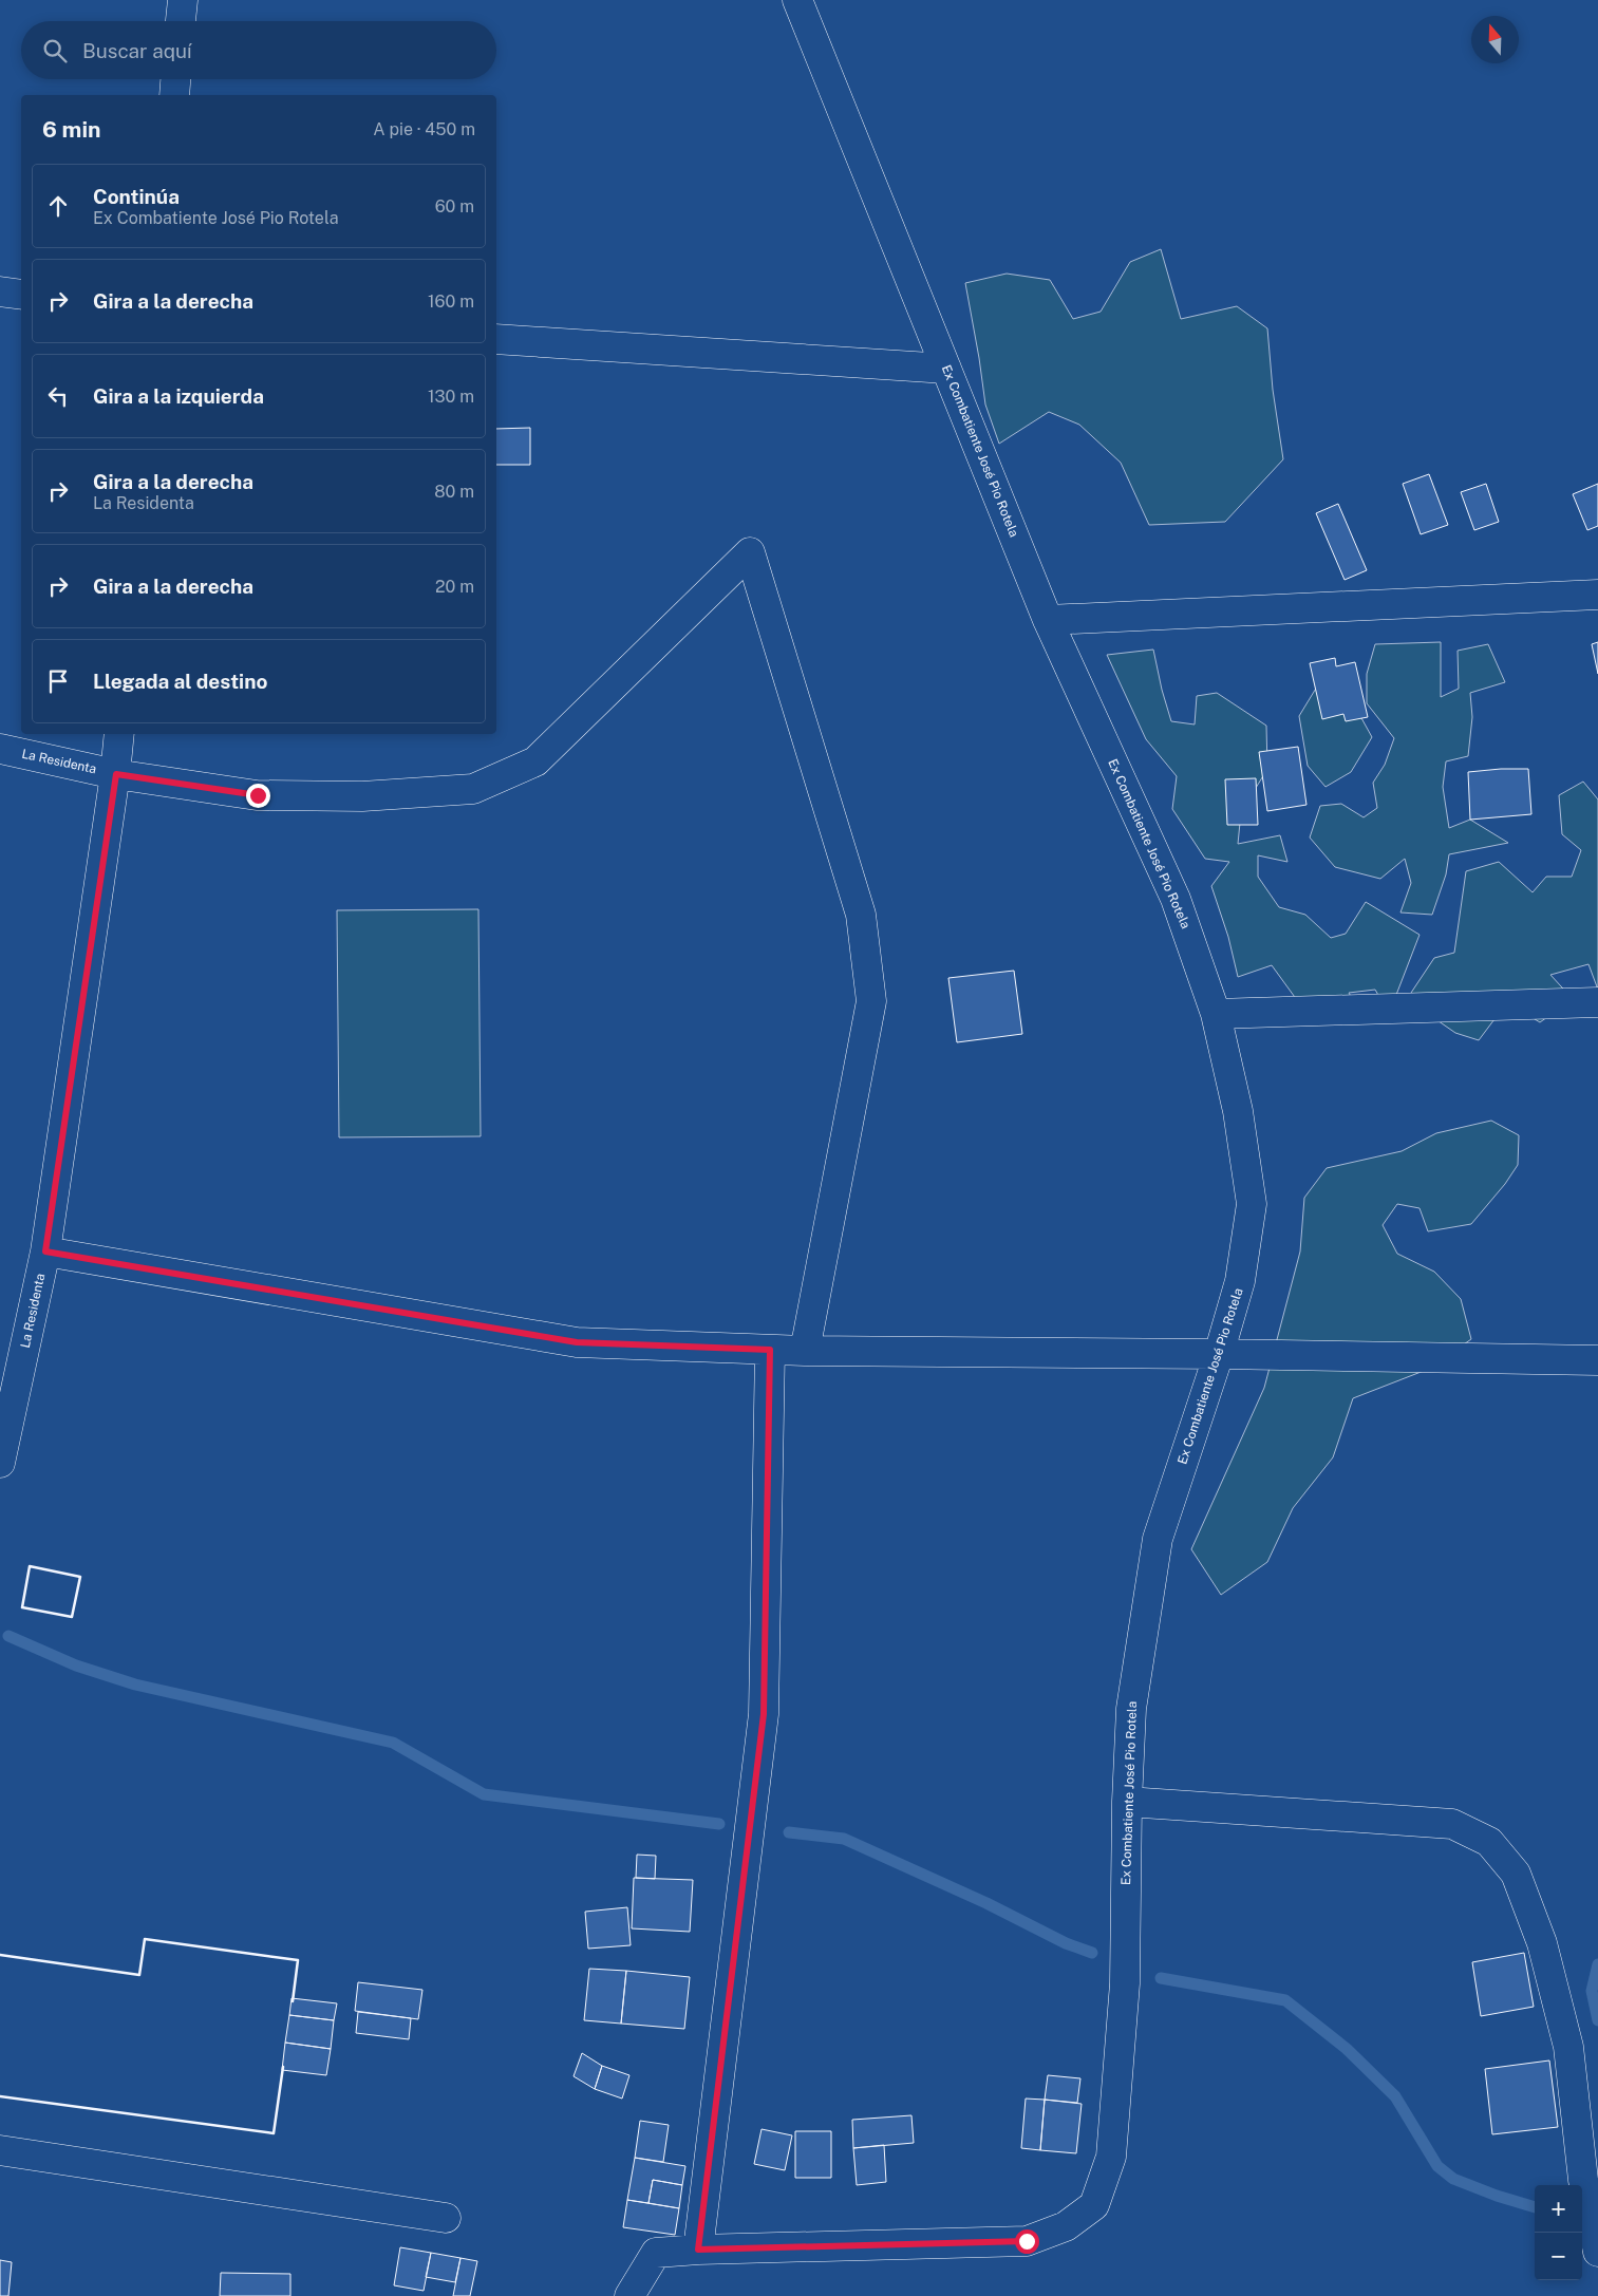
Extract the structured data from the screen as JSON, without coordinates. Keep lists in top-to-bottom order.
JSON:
{
  "streets": {
    "street": ["Ex Combatiente José Pio Rotela", "La Residenta"]
  },
  "north": "top",
  "page": {
    "search": "Buscar aquí",
    "heading": ["6 min", "A pie · 450 m"],
    "list": [
      ["Continúa", "Ex Combatiente José Pio Rotela", "60 m"],
      ["Gira a la derecha", "160 m"],
      ["Gira a la izquierda", "130 m"],
      ["Gira a la derecha", "La Residenta", "80 m"],
      ["Gira a la derecha", "20 m"],
      "Llegada al destino"
    ],
    "map_buttons": ["+", "−"]
  }
}
